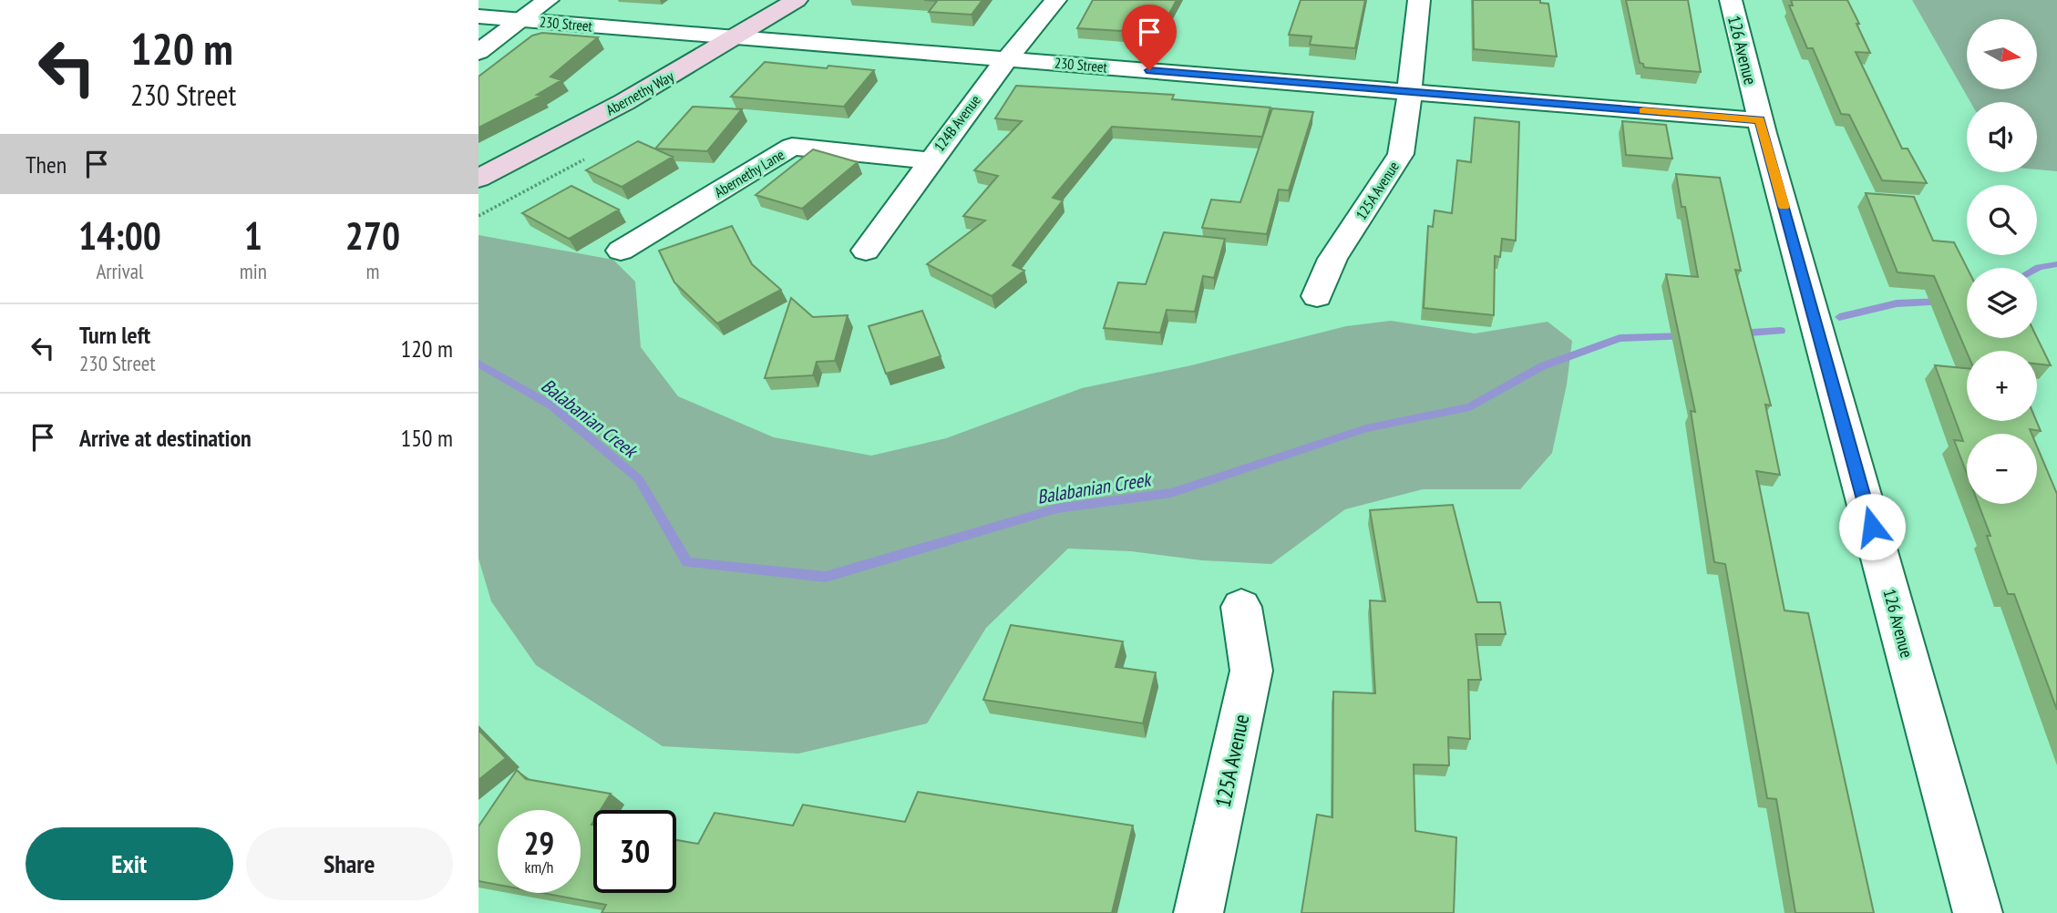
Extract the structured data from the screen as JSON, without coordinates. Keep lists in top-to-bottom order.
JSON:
{
  "streets": {
    "main road": ["Abernethy Way"],
    "street": [
      "230 Street",
      "126 Avenue",
      "124B Avenue",
      "Abernethy Lane",
      "125A Avenue"
    ]
  },
  "crossings": [
    ["230 Street", "126 Avenue"],
    ["230 Street", "Abernethy Way"],
    ["230 Street", "124B Avenue"],
    ["230 Street", "125A Avenue"],
    ["124B Avenue", "Abernethy Lane"]
  ],
  "water": ["Balabanian Creek"],
  "north": "right",
  "page": {
    "turn": ["120 m", "230 Street"],
    "map_buttons": ["+", "−"],
    "then": "Then",
    "eta": [
      "14:00",
      "Arrival",
      "1",
      "min",
      "270",
      "m"
    ],
    "list": [
      {
        "name": "Turn left",
        "note": "230 Street",
        "value": "120 m"
      },
      {
        "name": "Arrive at destination",
        "value": "150 m"
      }
    ],
    "speed": "29 km/h",
    "limit": "30",
    "buttons": ["Exit", "Share"]
  }
}
